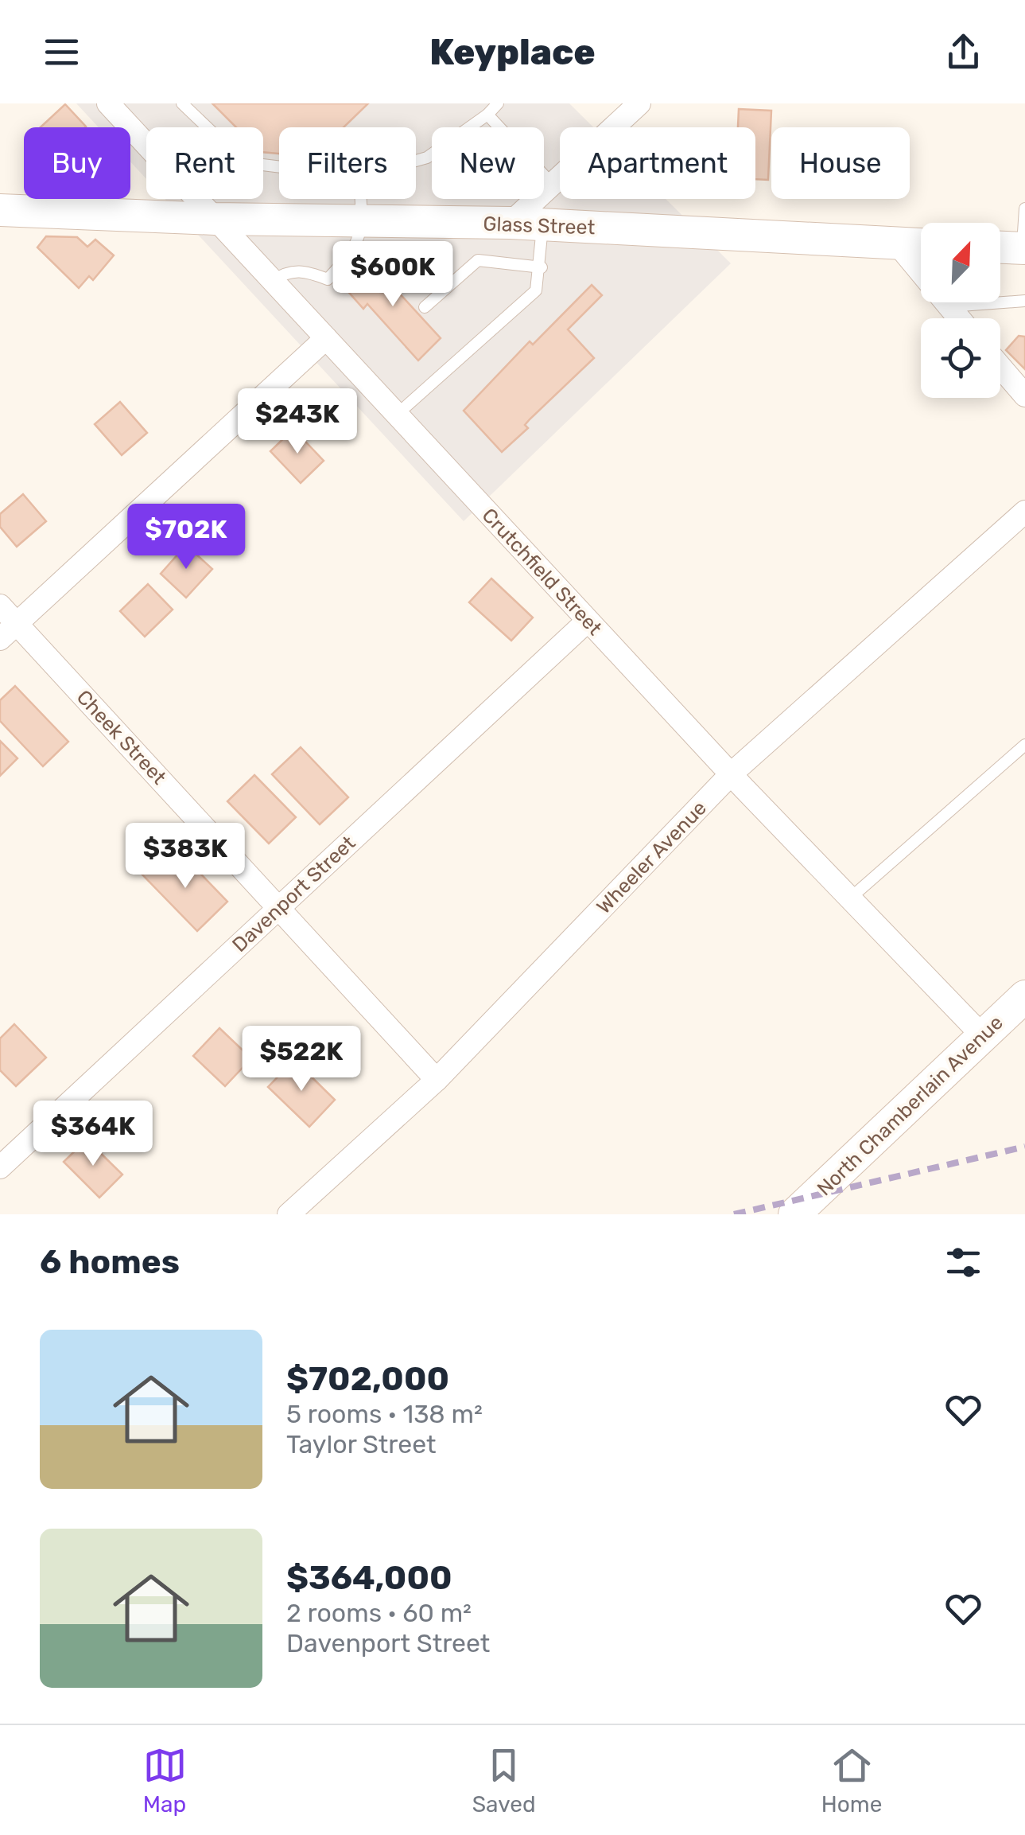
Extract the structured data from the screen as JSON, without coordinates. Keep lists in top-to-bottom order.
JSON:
{
  "streets": {
    "main road": ["Glass Street", "North Chamberlain Avenue"],
    "street": [
      "Crutchfield Street",
      "Cheek Street",
      "Wheeler Avenue",
      "Davenport Street"
    ]
  },
  "crossings": [
    ["Glass Street", "Crutchfield Street"],
    ["Crutchfield Street", "Wheeler Avenue"],
    ["Crutchfield Street", "Davenport Street"],
    ["Crutchfield Street", "North Chamberlain Avenue"],
    ["Cheek Street", "Wheeler Avenue"],
    ["Cheek Street", "Davenport Street"]
  ],
  "north": "top right",
  "page": {
    "header": "Keyplace",
    "chip": [
      "Buy",
      "Rent",
      "Filters",
      "New",
      "Apartment",
      "House"
    ],
    "price": [
      "$600K",
      "$243K",
      "$702K",
      "$383K",
      "$522K",
      "$364K"
    ],
    "heading": "6 homes",
    "list": [
      {
        "name": "$702,000",
        "note": "5 rooms · 138 m² · Taylor Street"
      },
      {
        "name": "$364,000",
        "note": "2 rooms · 60 m² · Davenport Street"
      }
    ],
    "tabs": ["Map", "Saved", "Home"]
  }
}
